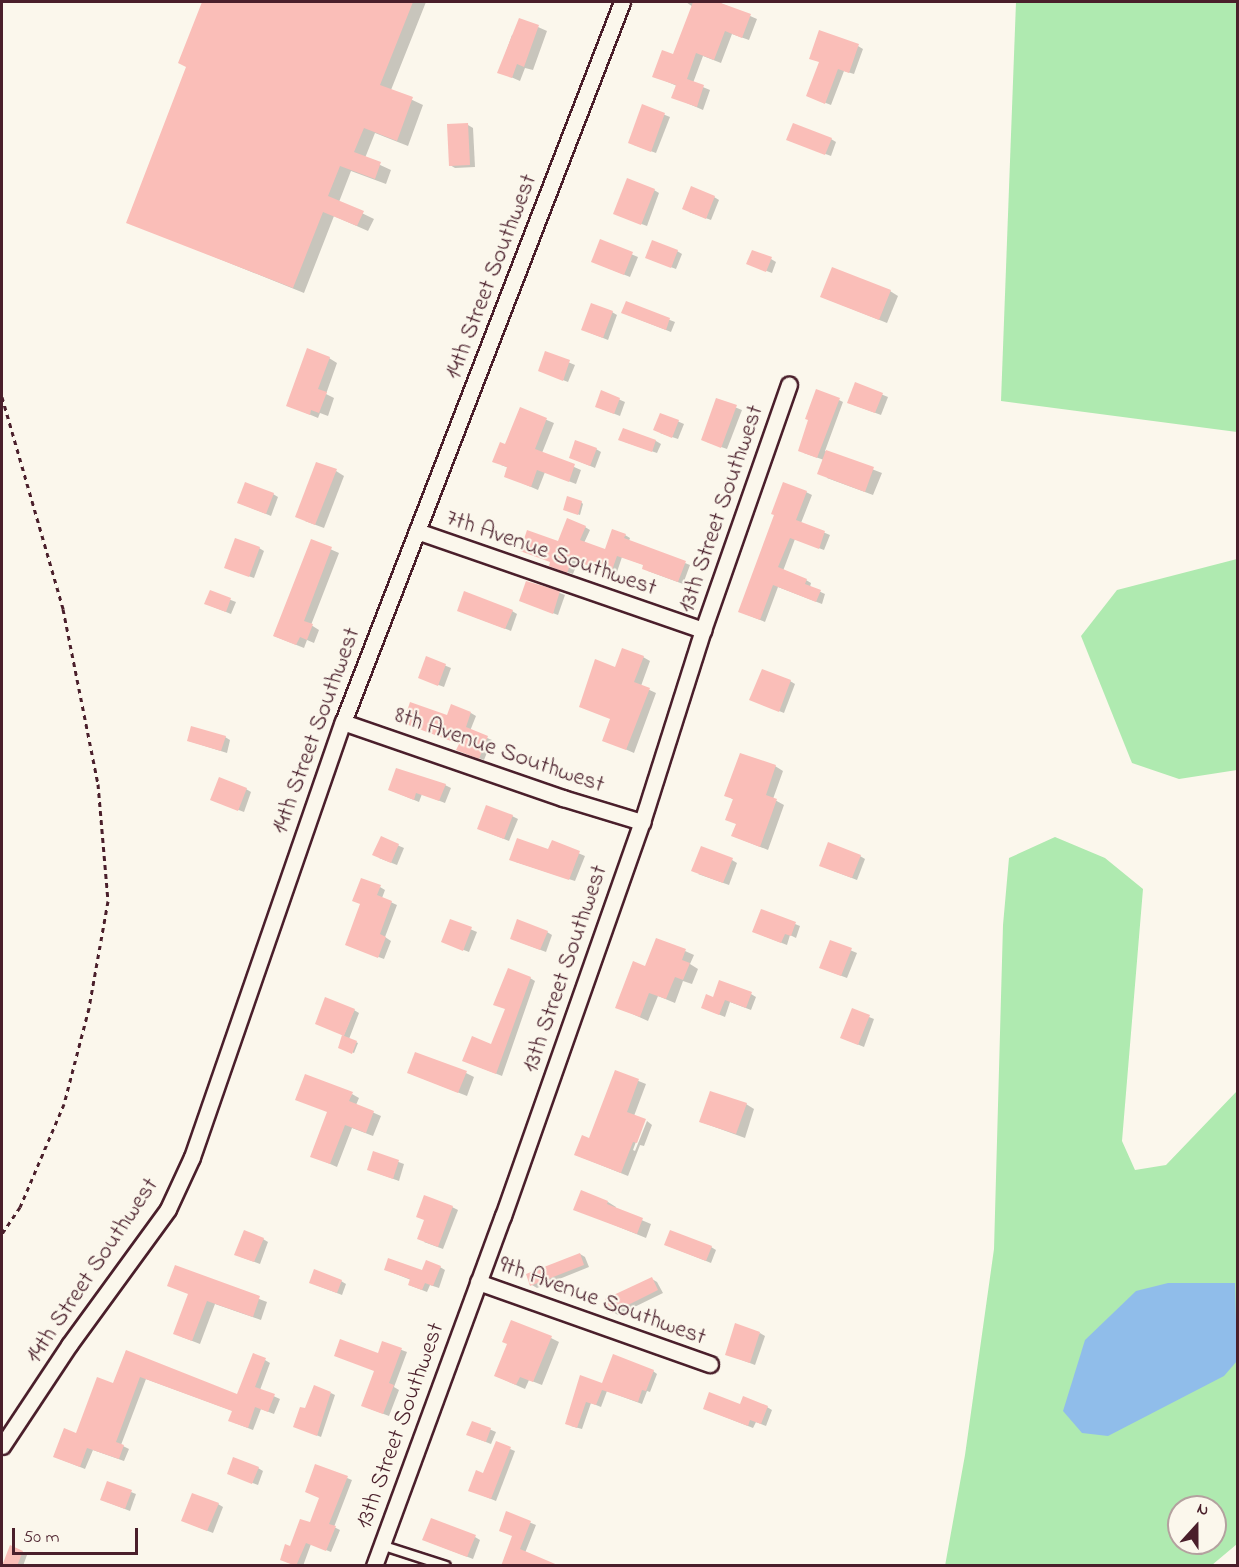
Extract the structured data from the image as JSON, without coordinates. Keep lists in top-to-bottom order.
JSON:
{
  "streets": {
    "street": [
      "14th Street Southwest",
      "13th Street Southwest",
      "7th Avenue Southwest",
      "8th Avenue Southwest",
      "9th Avenue Southwest"
    ]
  },
  "crossings": [
    ["14th Street Southwest", "7th Avenue Southwest"],
    ["14th Street Southwest", "8th Avenue Southwest"],
    ["13th Street Southwest", "7th Avenue Southwest"],
    ["13th Street Southwest", "8th Avenue Southwest"],
    ["13th Street Southwest", "9th Avenue Southwest"]
  ],
  "scale_bar": "50 m",
  "north": "top"
}
